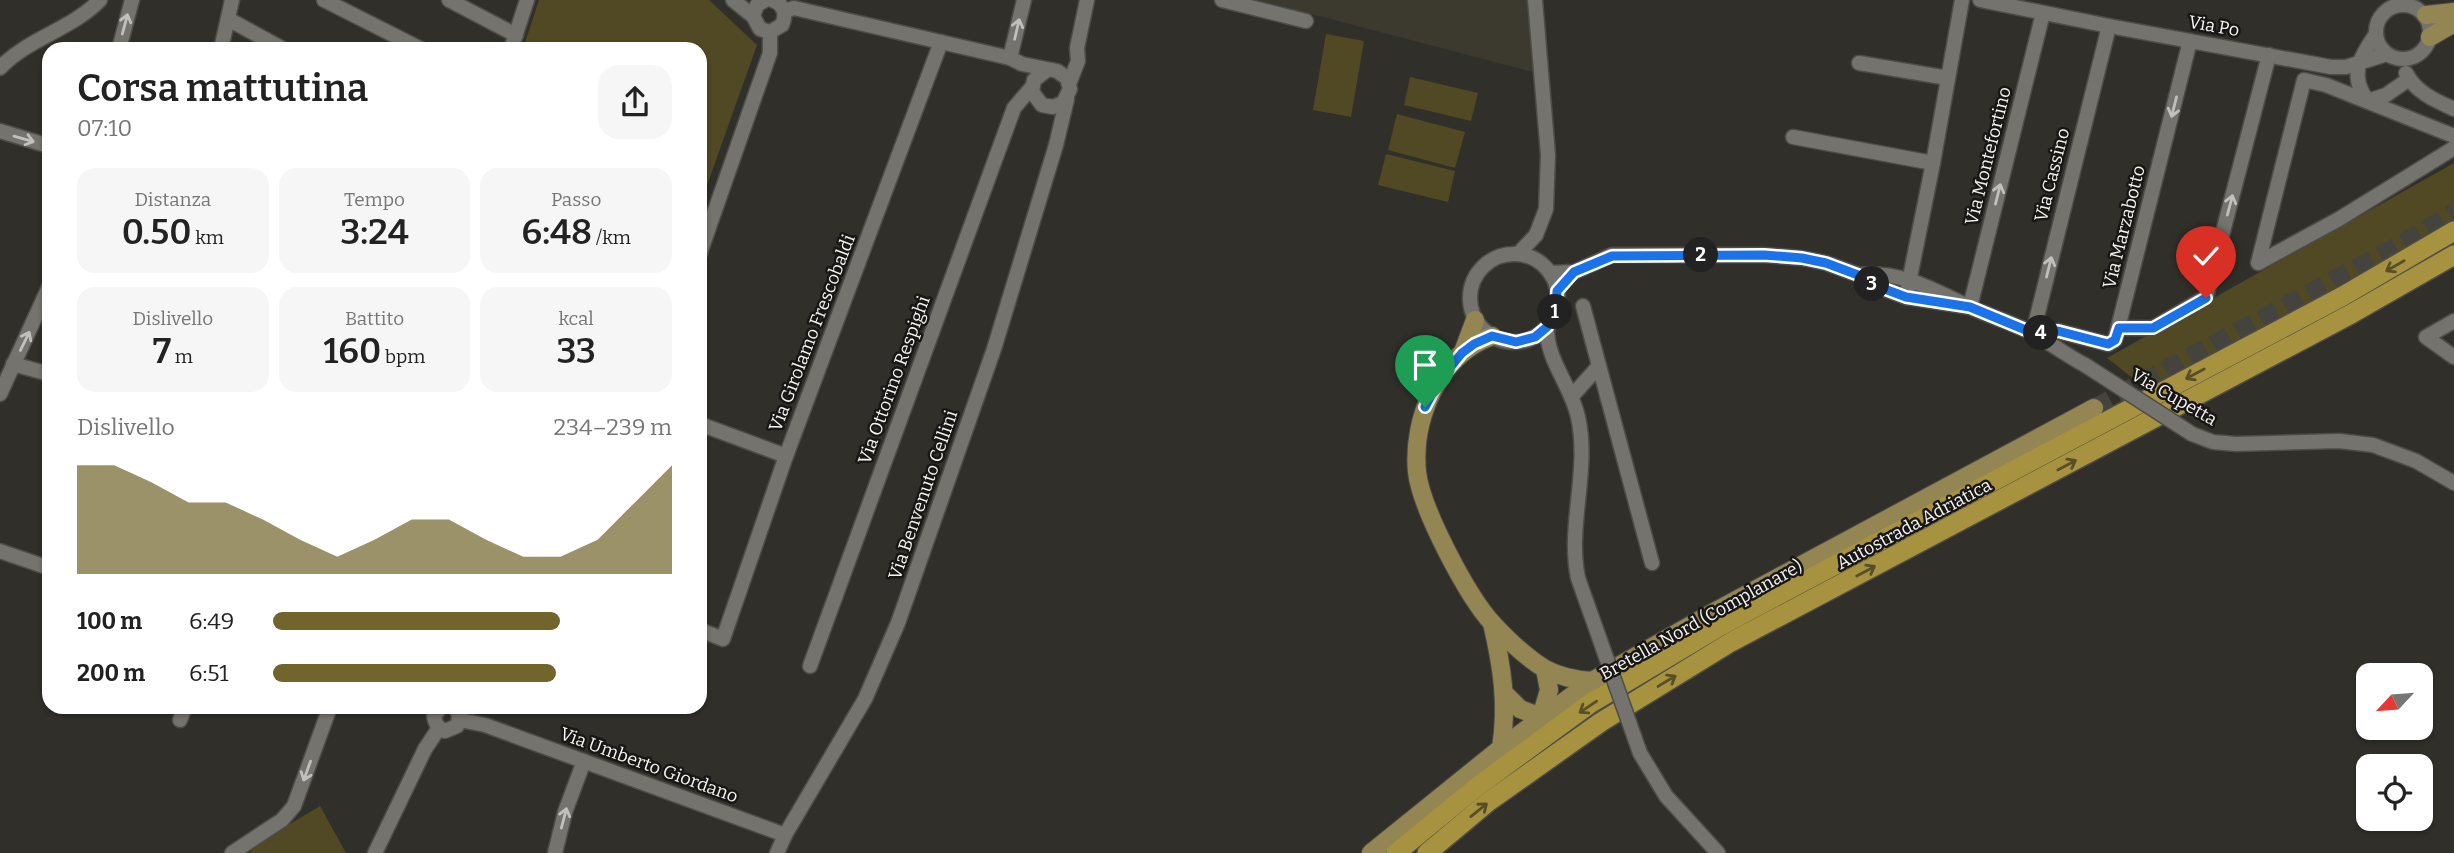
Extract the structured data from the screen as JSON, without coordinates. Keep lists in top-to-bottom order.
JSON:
{
  "streets": {
    "highway": ["Autostrada Adriatica"],
    "main road": ["Bretella Nord (Complanare)"],
    "street": [
      "Via Po",
      "Via Montefortino",
      "Via Cassino",
      "Via Marzabotto",
      "Via Girolamo Frescobaldi",
      "Via Ottorino Respighi",
      "Via Cupetta",
      "Via Benvenuto Cellini",
      "Via Umberto Giordano"
    ]
  },
  "crossings": [
    ["Via Po", "Via Montefortino"],
    ["Via Po", "Via Cassino"],
    ["Via Po", "Via Marzabotto"],
    ["Via Montefortino", "Via Cupetta"],
    ["Via Cassino", "Via Cupetta"],
    ["Via Ottorino Respighi", "Via Benvenuto Cellini"],
    ["Via Benvenuto Cellini", "Via Umberto Giordano"]
  ],
  "one_way": ["Via Cassino", "Via Marzabotto"],
  "north": "bottom left",
  "page": {
    "heading": ["Corsa mattutina", "07:10"],
    "stats": [
      ["Distanza", "0.50 km"],
      ["Tempo", "3:24"],
      ["Passo", "6:48 /km"],
      ["Dislivello", "7 m"],
      ["Battito", "160 bpm"],
      ["kcal", "33"]
    ],
    "pins": [
      "2",
      "3",
      "1",
      "4"
    ],
    "chart": ["Dislivello", "234–239 m"],
    "list": [
      {
        "name": "100 m",
        "note": "6:49"
      },
      {
        "name": "200 m",
        "note": "6:51"
      }
    ]
  }
}
